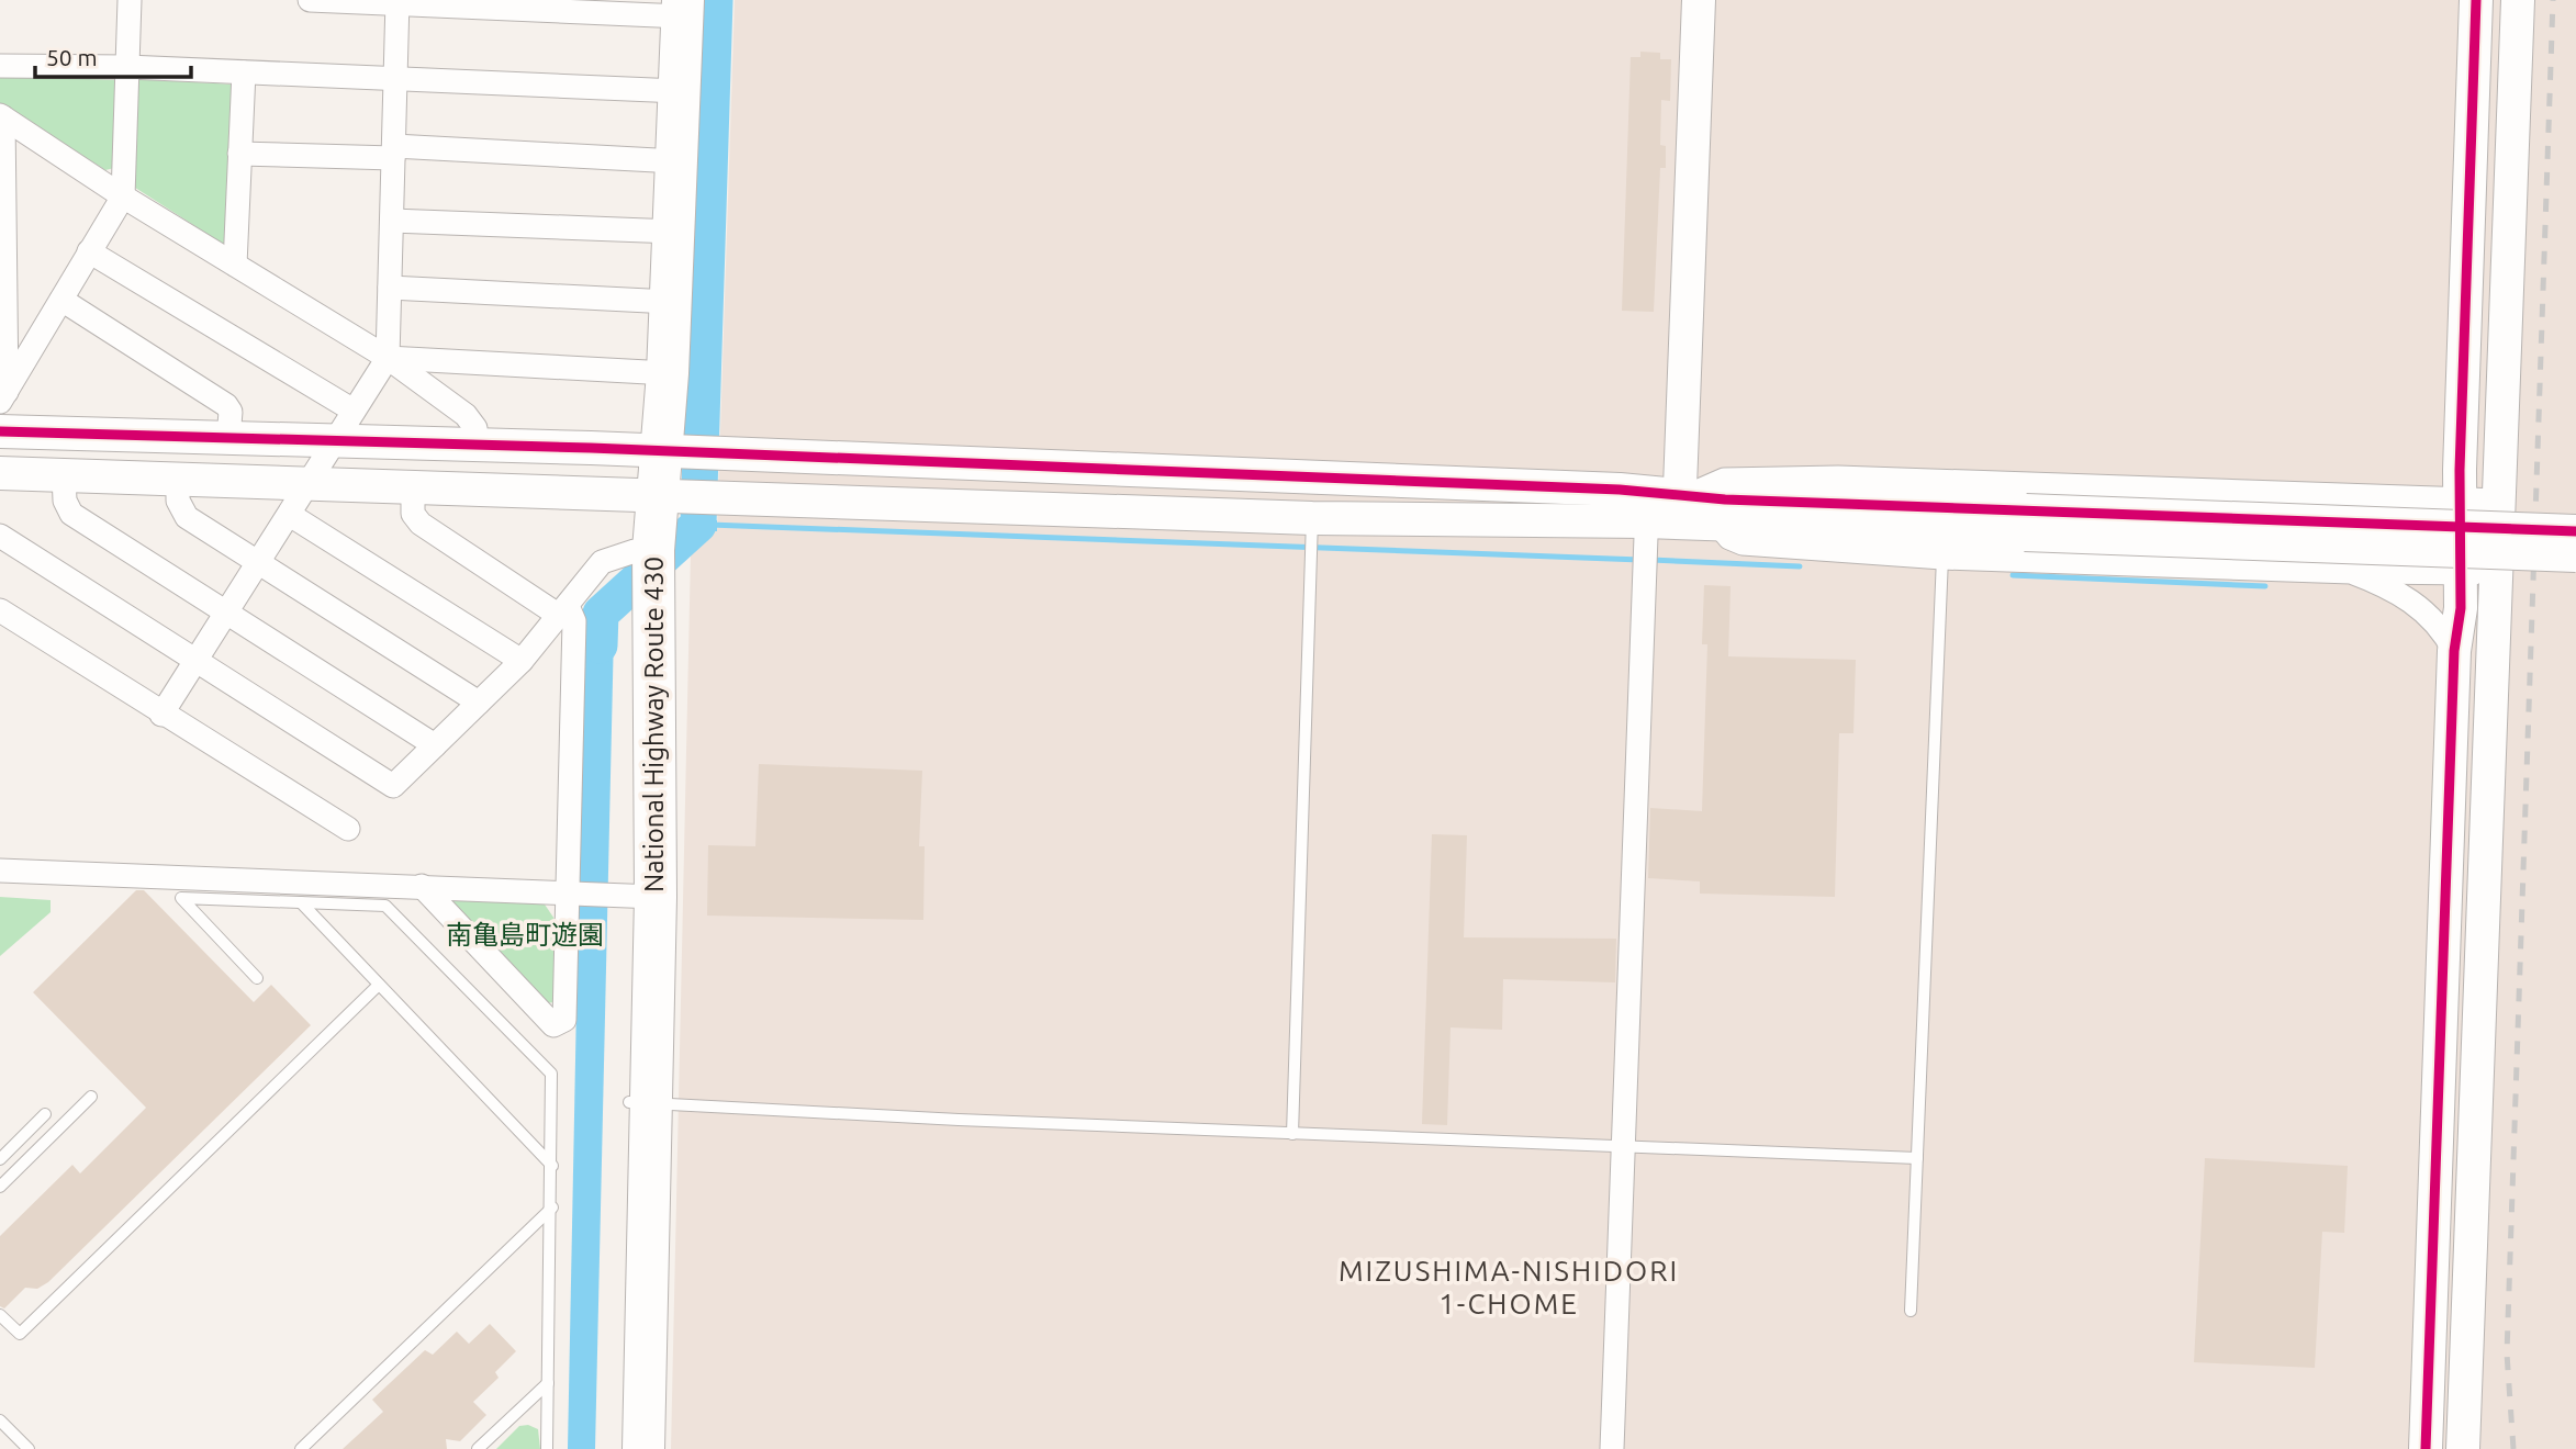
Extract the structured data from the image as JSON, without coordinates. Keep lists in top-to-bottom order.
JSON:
{
  "streets": {
    "highway": ["National Highway Route 430"]
  },
  "districts": ["MIZUSHIMA-NISHIDORI 1-CHOME"],
  "parks": ["南亀島町遊園"],
  "scale_bar": "50 m"
}
